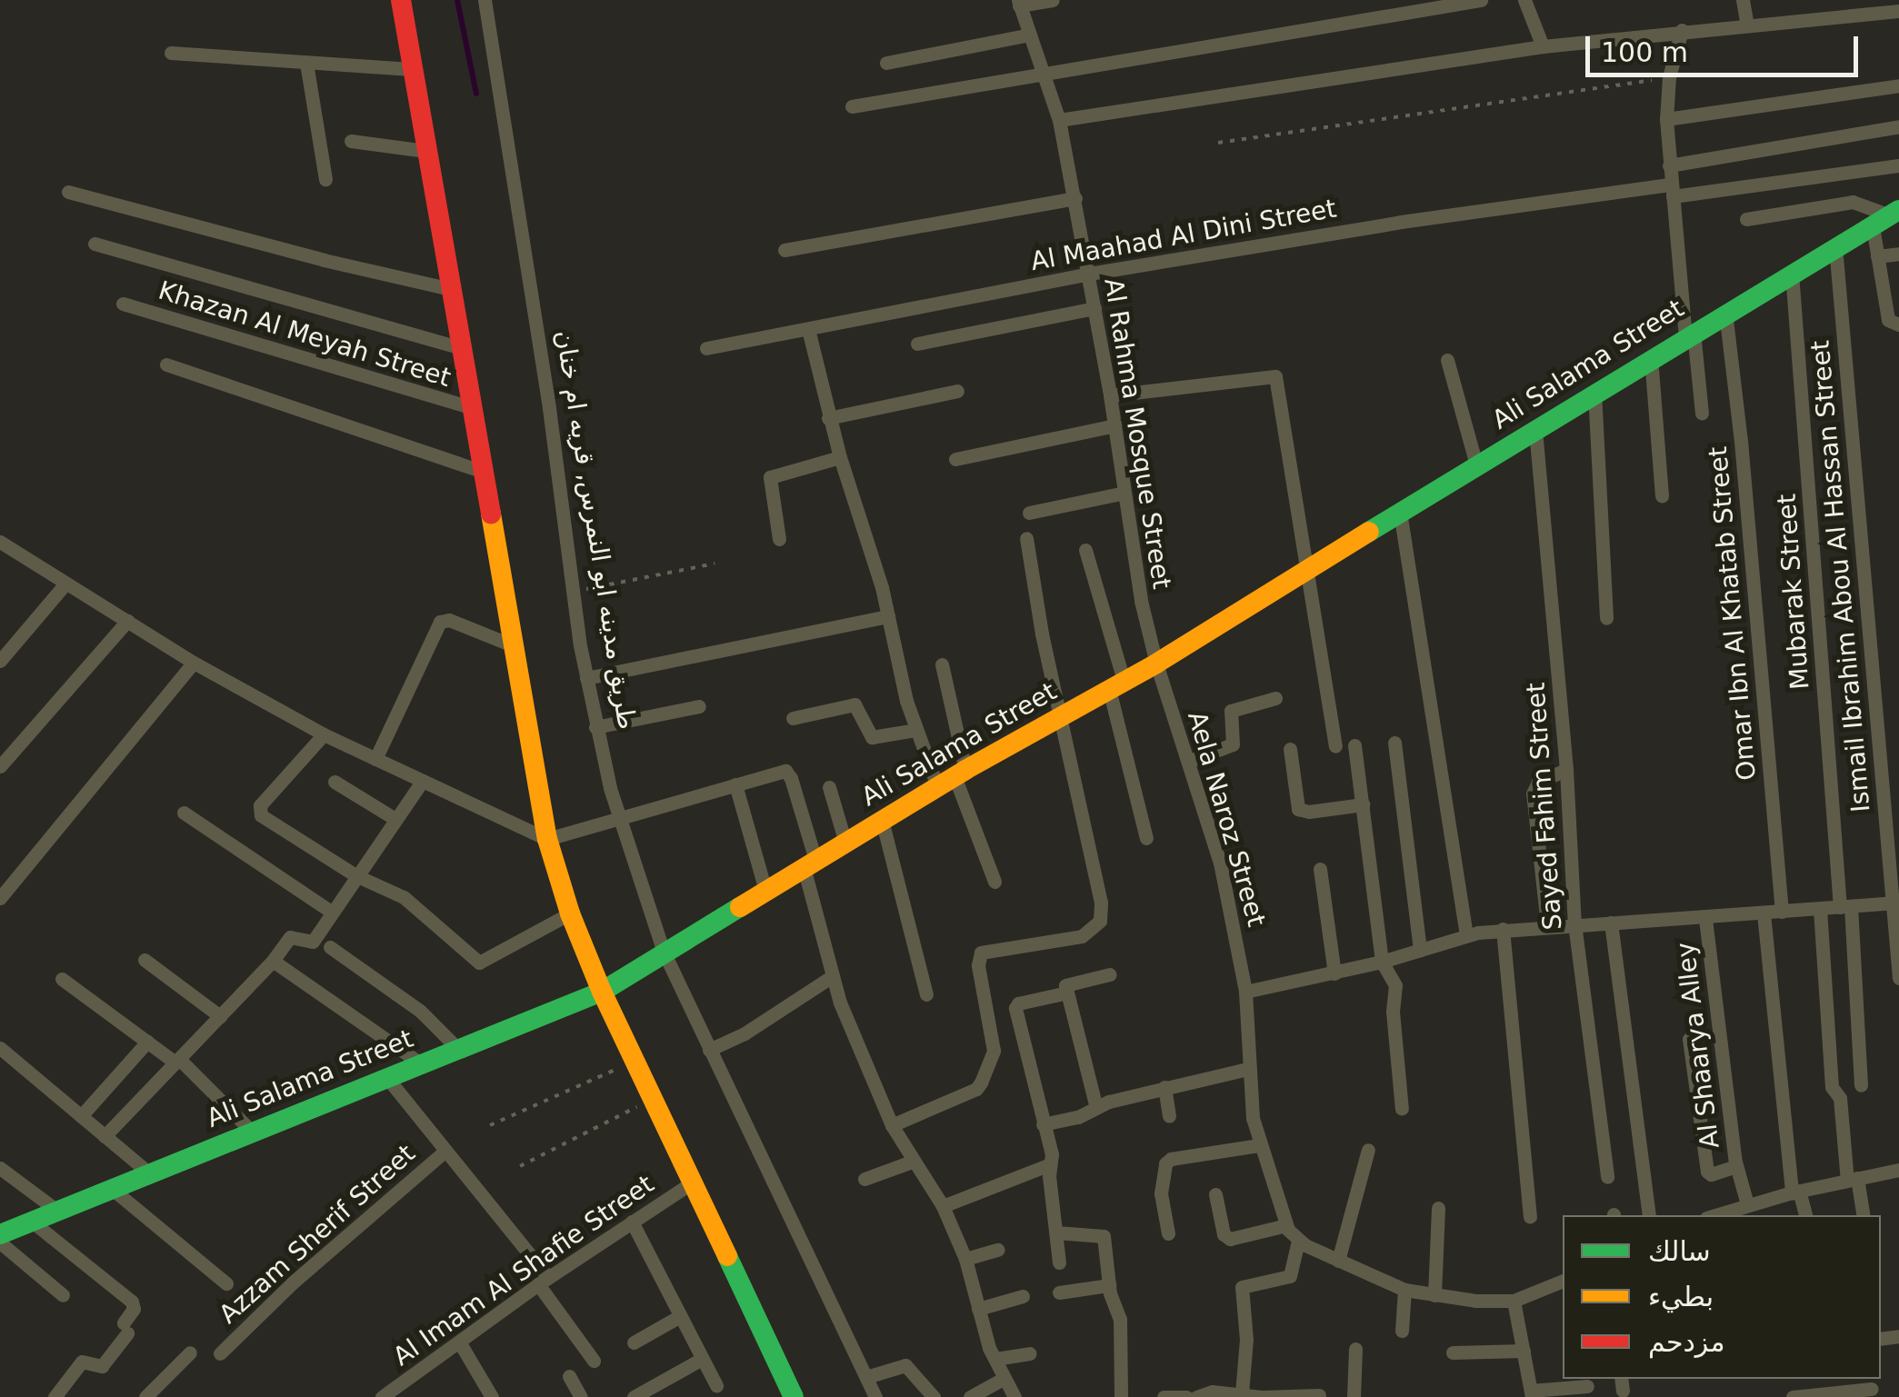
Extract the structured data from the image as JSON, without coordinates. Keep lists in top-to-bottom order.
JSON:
{
  "streets": {
    "street": [
      "Al Maahad Al Dini Street",
      "Khazan Al Meyah Street",
      "Ali Salama Street",
      "Al Rahma Mosque Street",
      "طريق مدينه ابو النمرس, قريه ام خنان",
      "Ismail Ibrahim Abou Al Hassan Street",
      "Mubarak Street",
      "Omar Ibn Al Khatab Street",
      "Sayed Fahim Street",
      "Aela Naroz Street",
      "Al Shaarya Alley",
      "Azzam Sherif Street",
      "Al Imam Al Shafie Street"
    ]
  },
  "crossings": [
    ["Al Maahad Al Dini Street", "Al Rahma Mosque Street"],
    ["Ali Salama Street", "Al Rahma Mosque Street"],
    ["Ali Salama Street", "طريق مدينه ابو النمرس, قريه ام خنان"],
    ["Ali Salama Street", "Ismail Ibrahim Abou Al Hassan Street"],
    ["Ali Salama Street", "Mubarak Street"],
    ["Ali Salama Street", "Omar Ibn Al Khatab Street"],
    ["Ali Salama Street", "Sayed Fahim Street"],
    ["Ali Salama Street", "Aela Naroz Street"],
    ["Al Rahma Mosque Street", "Aela Naroz Street"]
  ],
  "legend": ["سالك", "بطيء", "مزدحم"],
  "scale_bar": "100 m"
}
